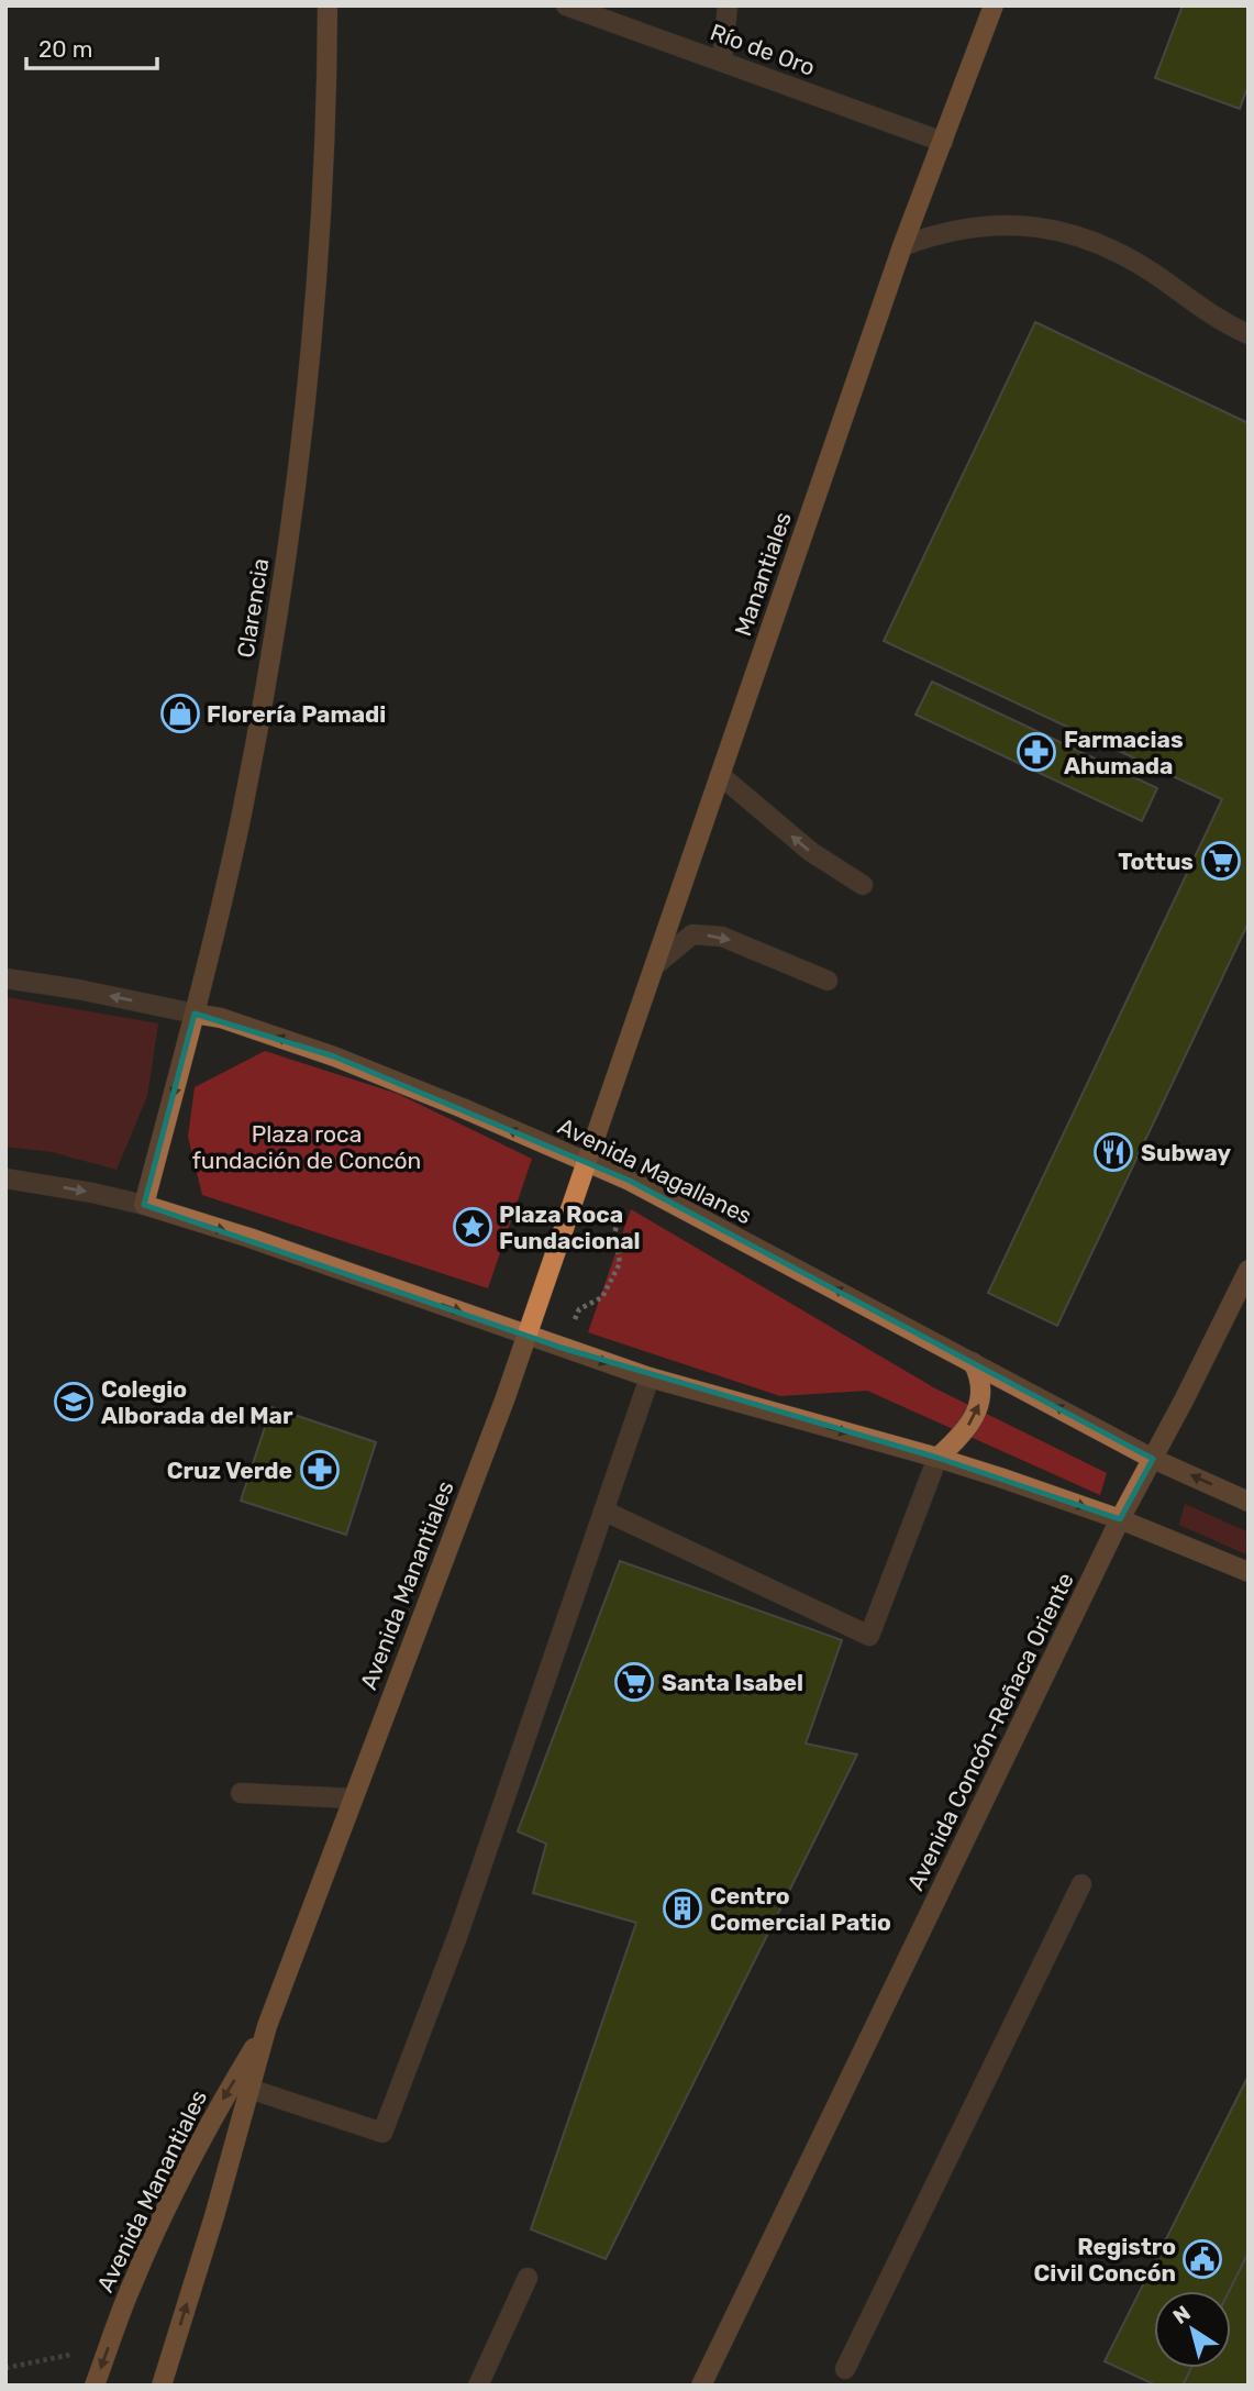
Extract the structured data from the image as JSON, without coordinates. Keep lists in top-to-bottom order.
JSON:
{
  "streets": {
    "main road": ["Manantiales", "Avenida Manantiales"],
    "street": [
      "Río de Oro",
      "Clarencia",
      "Avenida Magallanes",
      "Avenida Concón-Reñaca Oriente"
    ]
  },
  "crossings": [
    ["Río de Oro", "Manantiales"],
    ["Manantiales", "Avenida Magallanes"],
    ["Manantiales", "Avenida Manantiales"],
    ["Clarencia", "Avenida Magallanes"],
    ["Avenida Magallanes", "Avenida Manantiales"],
    ["Avenida Magallanes", "Avenida Concón-Reñaca Oriente"]
  ],
  "parks": ["Plaza roca fundación de Concón"],
  "places": {
    "shop": ["Florería Pamadi"],
    "pharmacy": ["Farmacias Ahumada", "Cruz Verde"],
    "supermarket": ["Tottus", "Santa Isabel"],
    "restaurant": ["Subway"],
    "place": ["Plaza Roca Fundacional"],
    "school or university": ["Colegio Alborada del Mar"],
    "building": ["Centro Comercial Patio"],
    "public building": ["Registro Civil Concón"]
  },
  "scale_bar": "20 m",
  "north": "top left"
}
